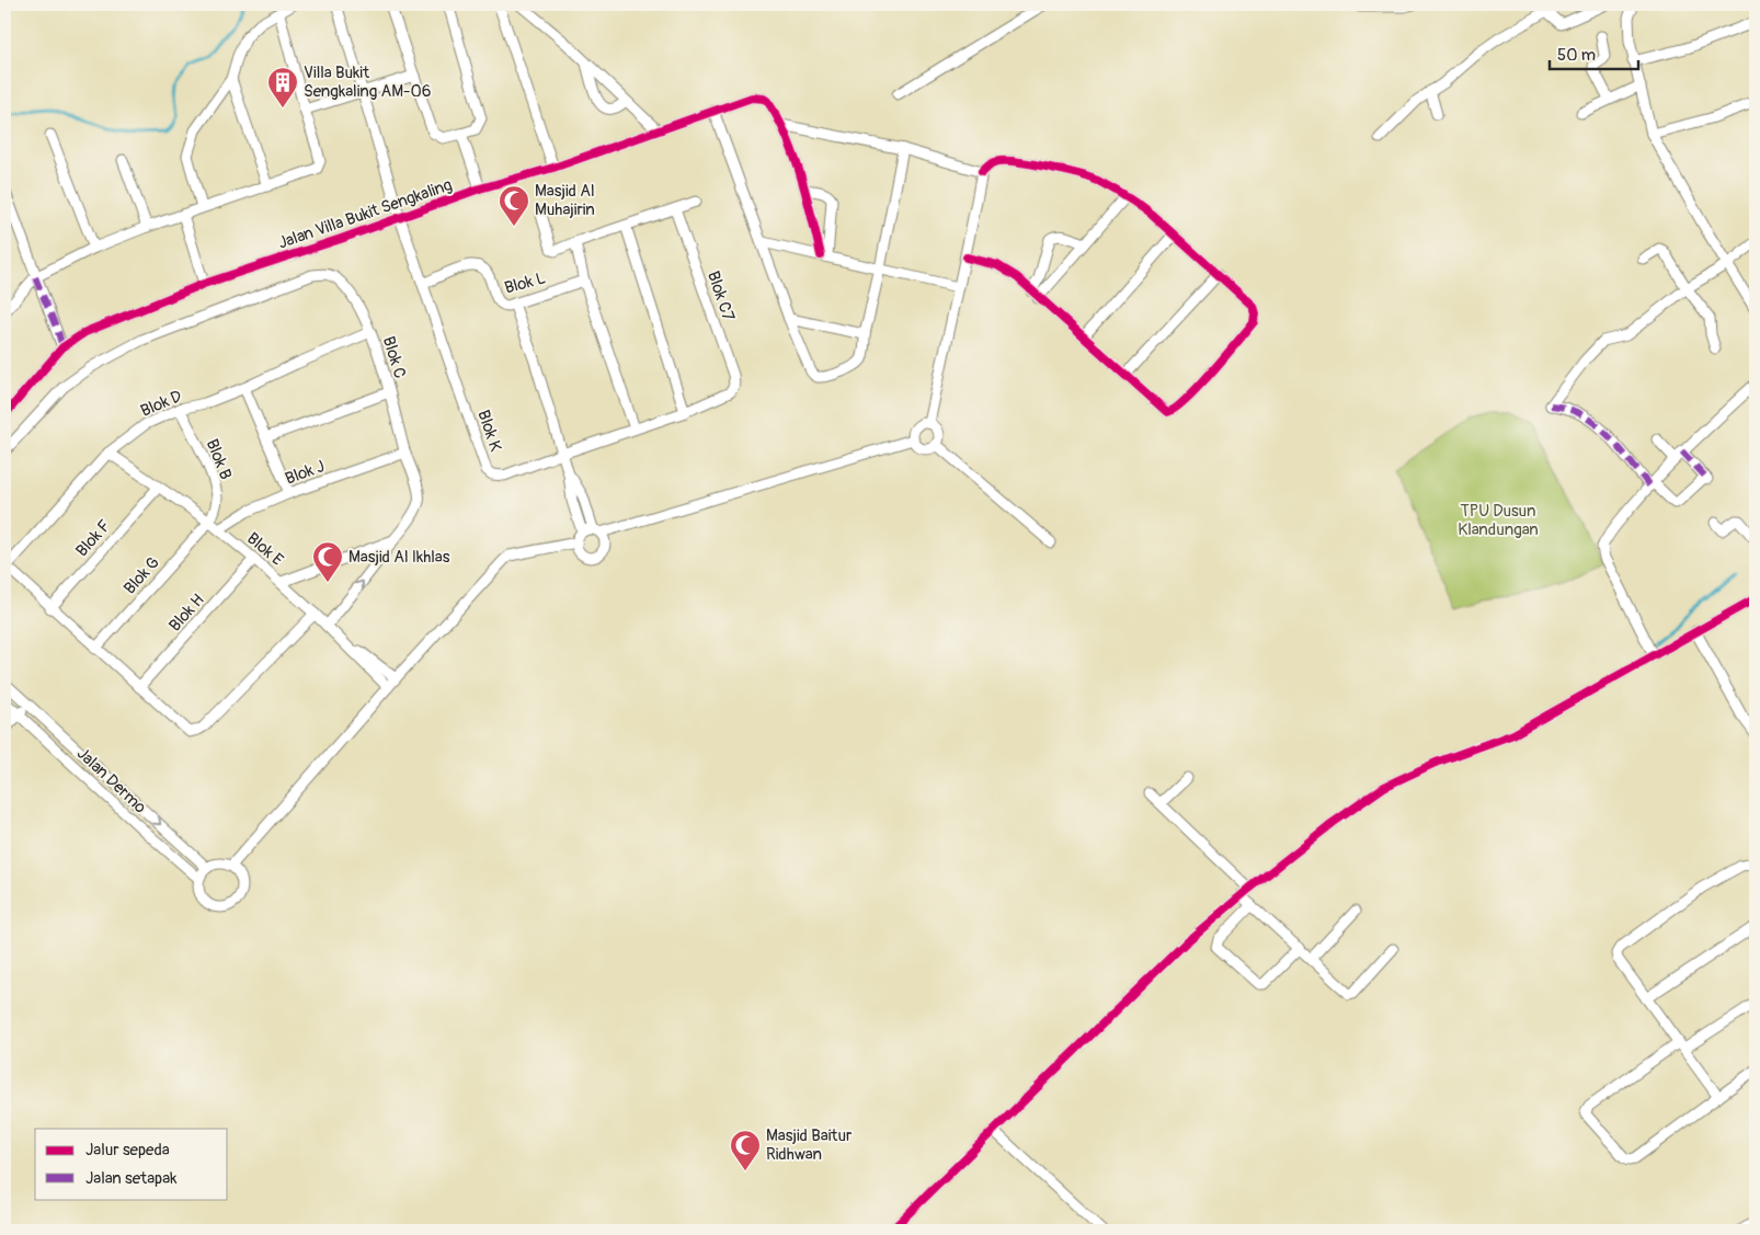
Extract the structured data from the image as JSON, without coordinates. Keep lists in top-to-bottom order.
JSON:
{
  "streets": {
    "street": [
      "Jalan Villa Bukit Sengkaling",
      "Blok L",
      "Blok C7",
      "Blok C",
      "Blok D",
      "Blok K",
      "Blok B",
      "Blok J",
      "Blok F",
      "Blok E",
      "Blok G",
      "Blok H",
      "Jalan Dermo"
    ]
  },
  "crossings": [
    ["Jalan Villa Bukit Sengkaling", "Blok K"],
    ["Blok L", "Blok K"],
    ["Blok C7", "Blok K"],
    ["Blok C", "Blok D"],
    ["Blok C", "Blok J"],
    ["Blok C", "Blok E"],
    ["Blok D", "Blok B"],
    ["Blok D", "Blok E"],
    ["Blok B", "Blok E"],
    ["Blok B", "Blok G"],
    ["Blok J", "Blok E"],
    ["Blok F", "Blok E"],
    ["Blok E", "Blok G"],
    ["Blok E", "Blok H"]
  ],
  "parks": ["TPU Dusun Klandungan"],
  "places": {
    "building": ["Villa Bukit Sengkaling AM-06"],
    "mosque": ["Masjid Al Muhajirin", "Masjid Al Ikhlas", "Masjid Baitur Ridhwan"]
  },
  "legend": ["Jalur sepeda", "Jalan setapak"],
  "scale_bar": "50 m"
}
